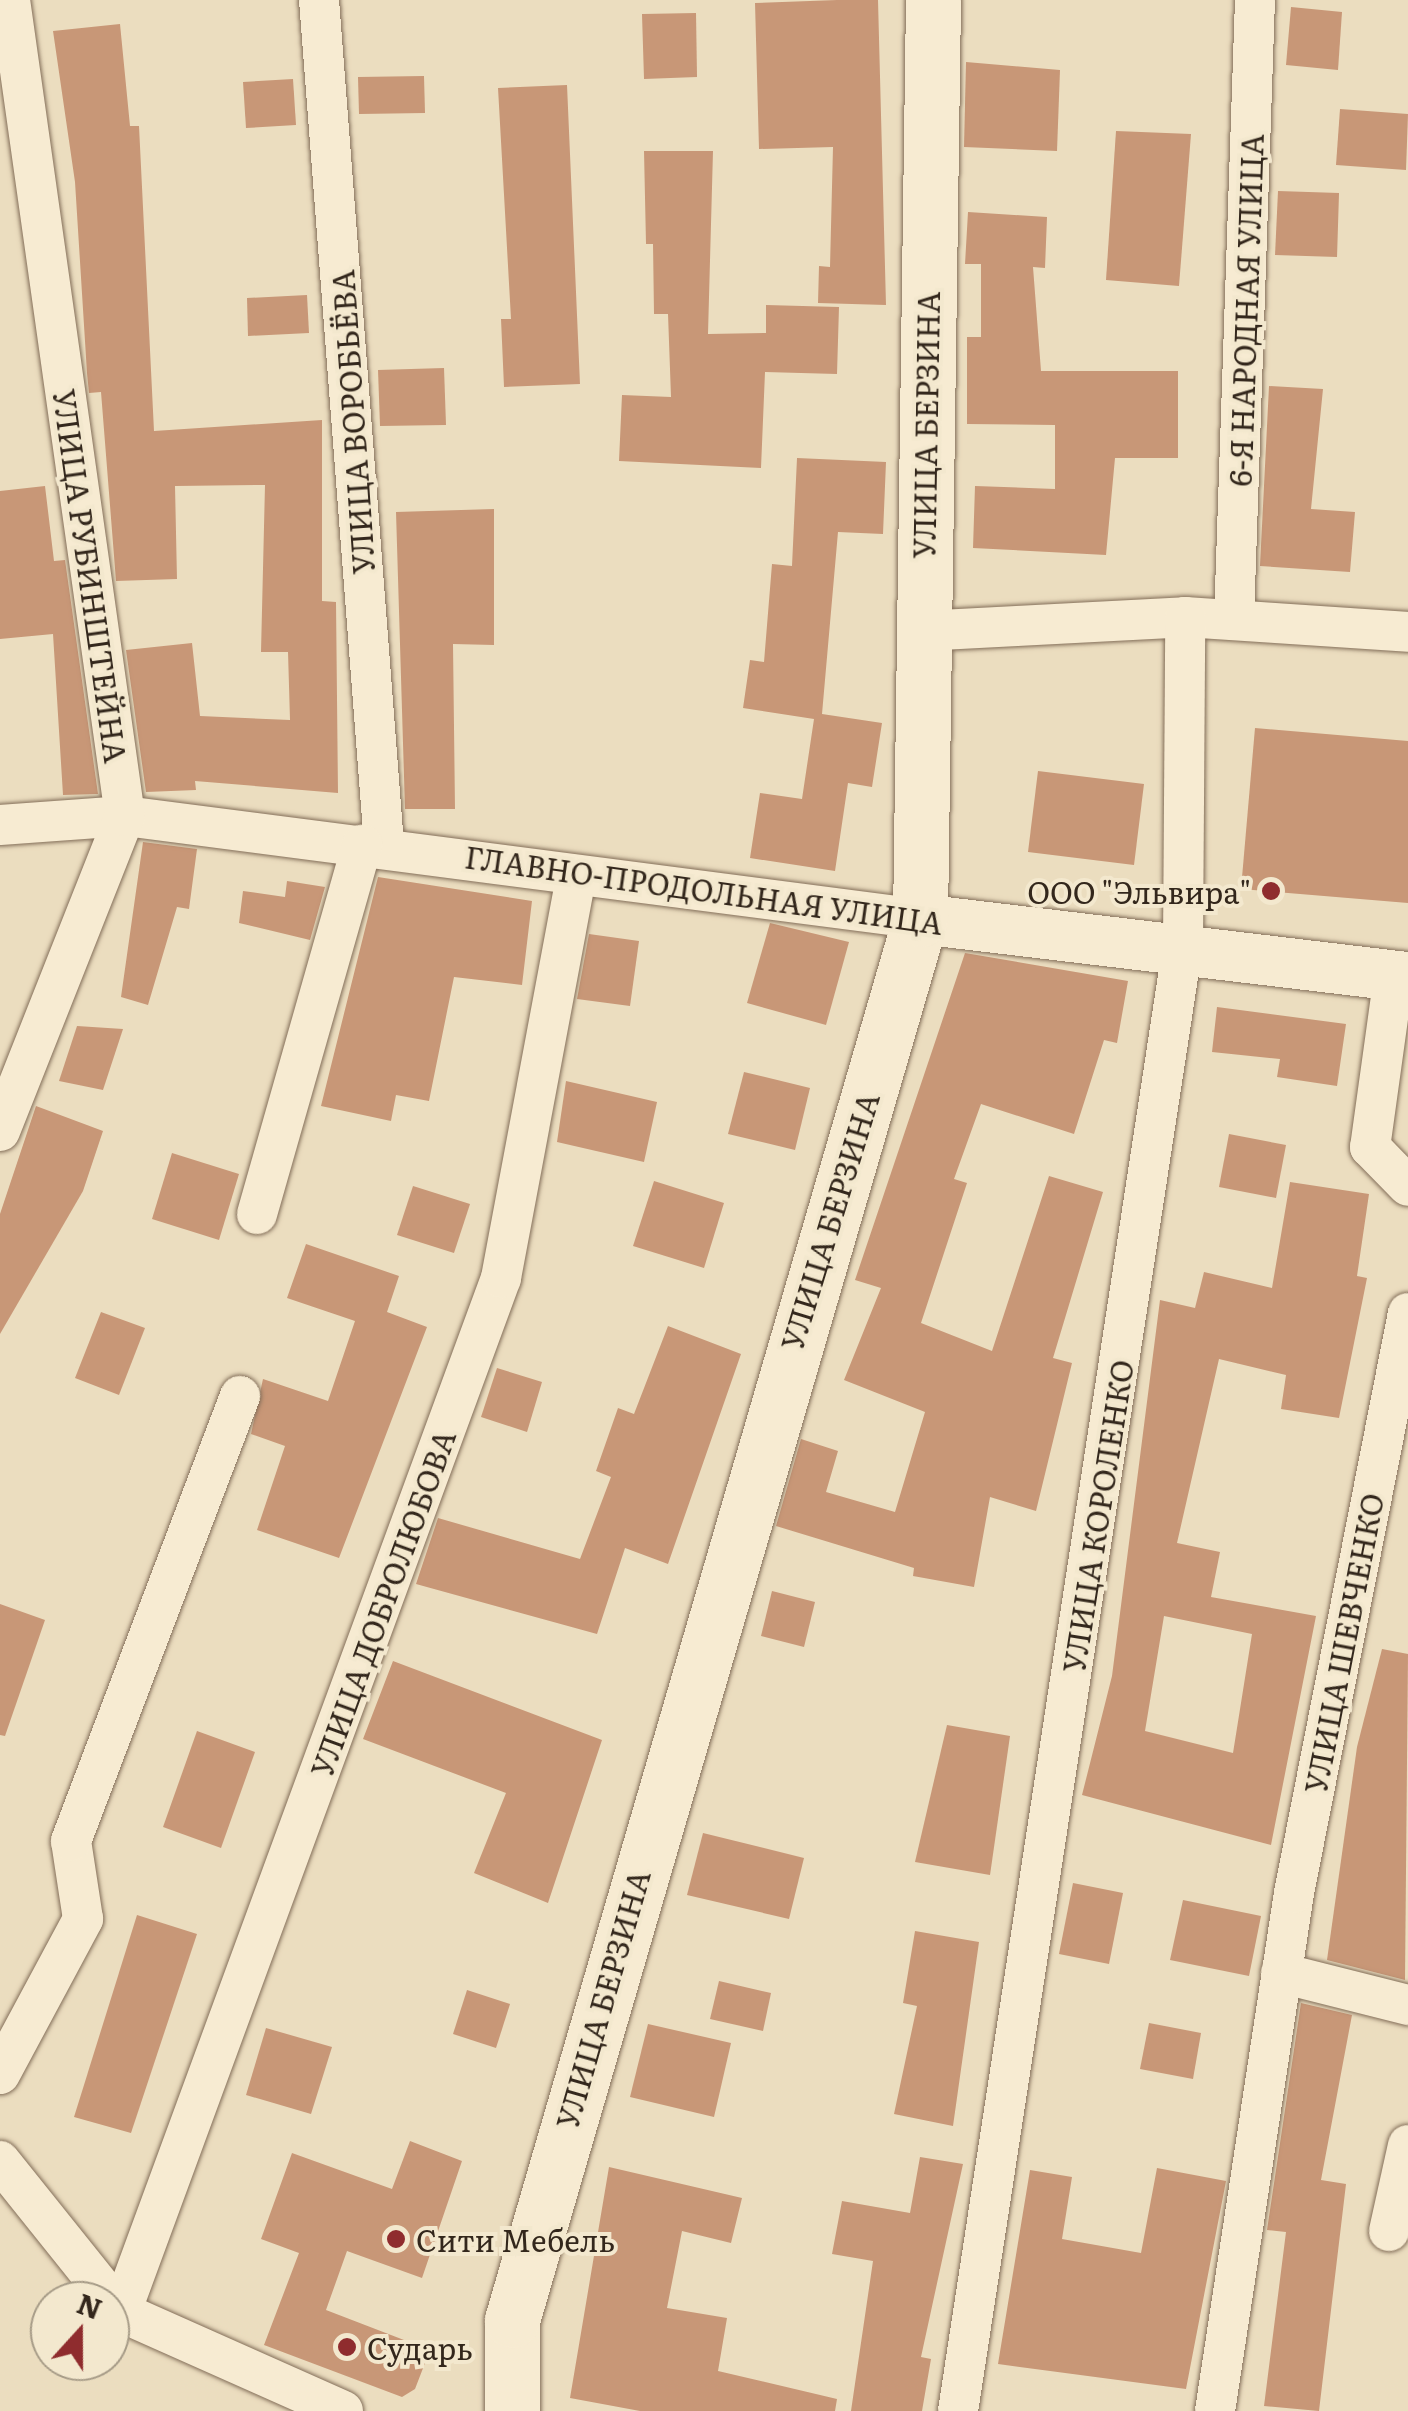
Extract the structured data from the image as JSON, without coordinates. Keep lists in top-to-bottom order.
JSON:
{
  "streets": {
    "main road": ["УЛИЦА БЕРЗИНА"],
    "street": [
      "6-Я НАРОДНАЯ УЛИЦА",
      "УЛИЦА ВОРОБЬЁВА",
      "УЛИЦА РУБИНШТЕЙНА",
      "ГЛАВНО-ПРОДОЛЬНАЯ УЛИЦА",
      "УЛИЦА КОРОЛЕНКО",
      "УЛИЦА ДОБРОЛЮБОВА",
      "УЛИЦА ШЕВЧЕНКО"
    ]
  },
  "crossings": [
    ["УЛИЦА ВОРОБЬЁВА", "ГЛАВНО-ПРОДОЛЬНАЯ УЛИЦА"],
    ["УЛИЦА БЕРЗИНА", "ГЛАВНО-ПРОДОЛЬНАЯ УЛИЦА"],
    ["УЛИЦА РУБИНШТЕЙНА", "ГЛАВНО-ПРОДОЛЬНАЯ УЛИЦА"],
    ["ГЛАВНО-ПРОДОЛЬНАЯ УЛИЦА", "УЛИЦА КОРОЛЕНКО"],
    ["ГЛАВНО-ПРОДОЛЬНАЯ УЛИЦА", "УЛИЦА ДОБРОЛЮБОВА"]
  ],
  "places": ["ООО \"Эльвира\"", "Сити Мебель", "Сударь"],
  "north": "top"
}
